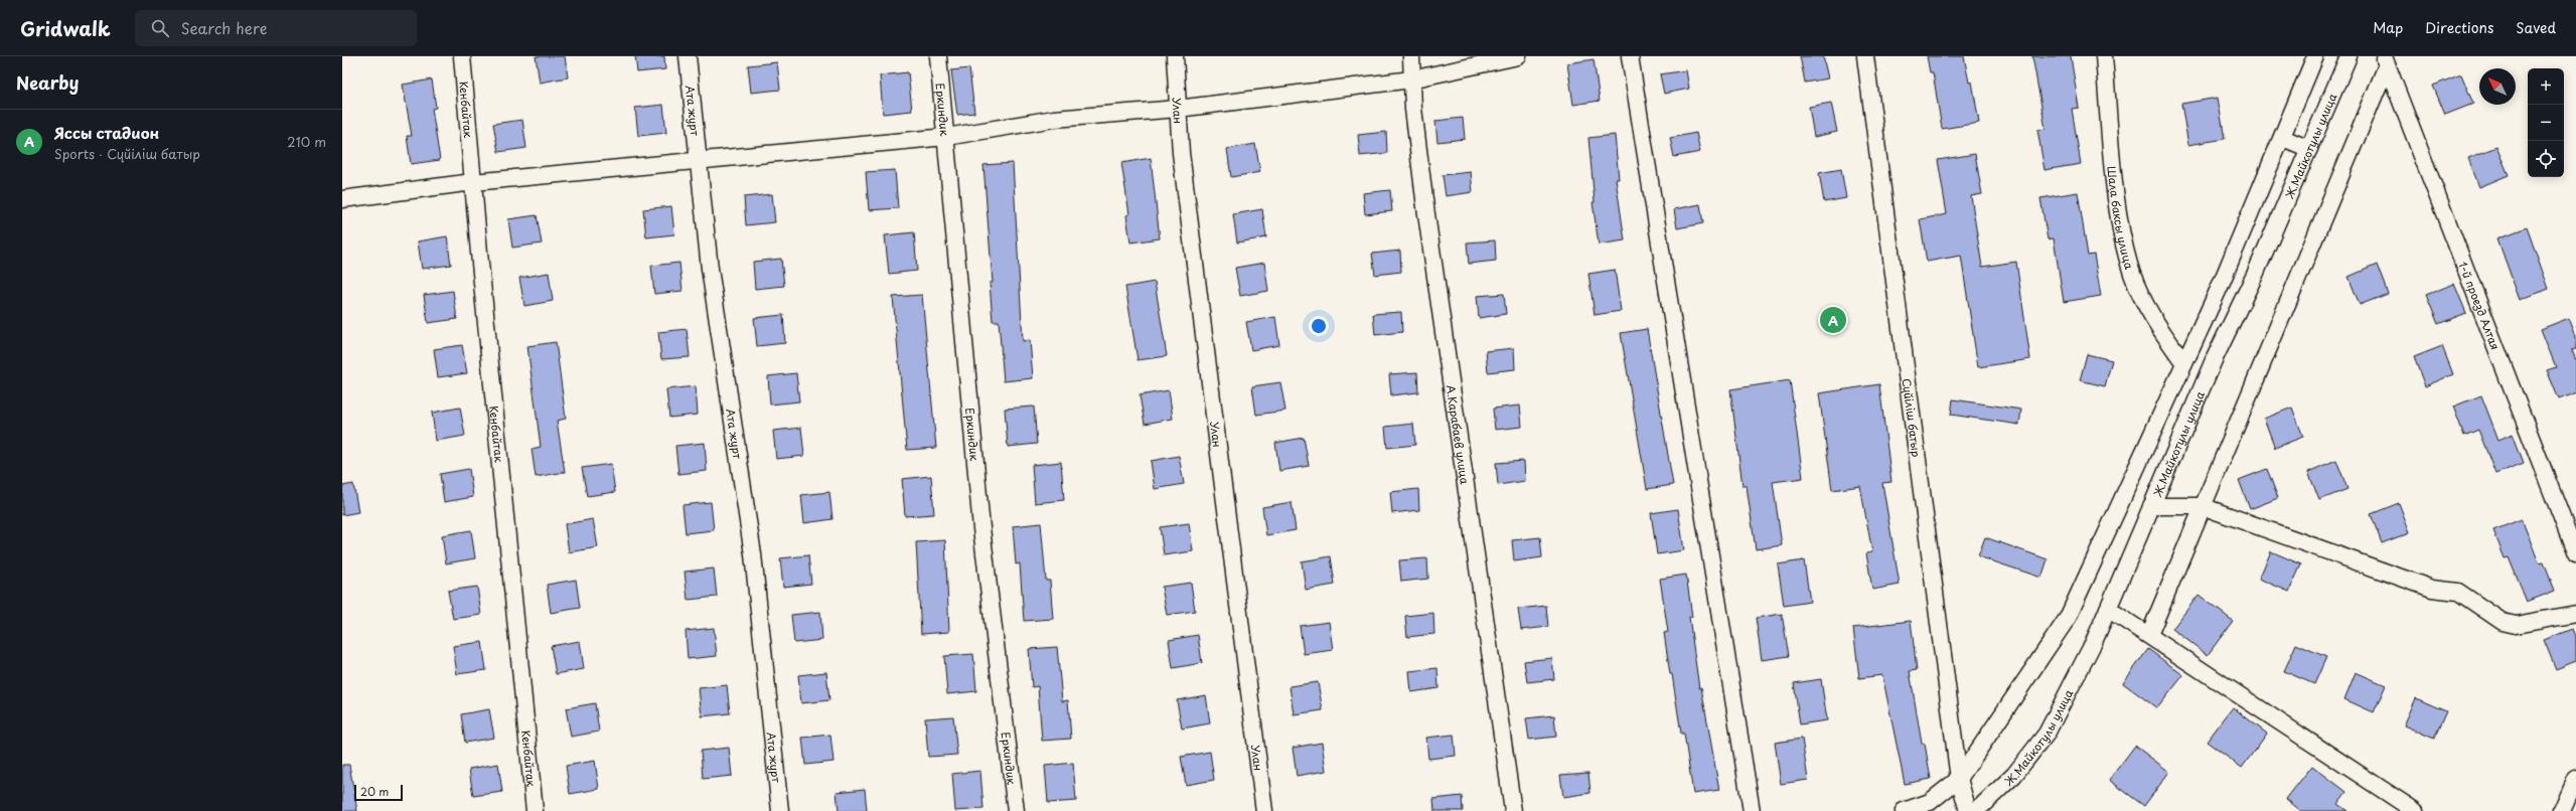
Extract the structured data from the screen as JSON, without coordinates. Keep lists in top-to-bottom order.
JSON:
{
  "streets": {
    "street": [
      "Кенбайтак",
      "Еркиндик",
      "Ата журт",
      "Улан",
      "Ж.Майкотулы улица",
      "Шала баксы улица",
      "1-й проезд Алтая",
      "Сүйіліш батыр",
      "А.Карабаев улица"
    ]
  },
  "scale_bar": "20 m",
  "north": "top left",
  "page": {
    "header": "Gridwalk",
    "search": "Search here",
    "nav": ["Map", "Directions", "Saved"],
    "heading": "Nearby",
    "map_buttons": ["+", "−"],
    "list": [
      {
        "mark": "A",
        "name": "Яссы стадион",
        "note": "Sports · Сүйіліш батыр",
        "value": "210 m"
      }
    ],
    "pins": "A",
    "scale": "20 m"
  }
}
